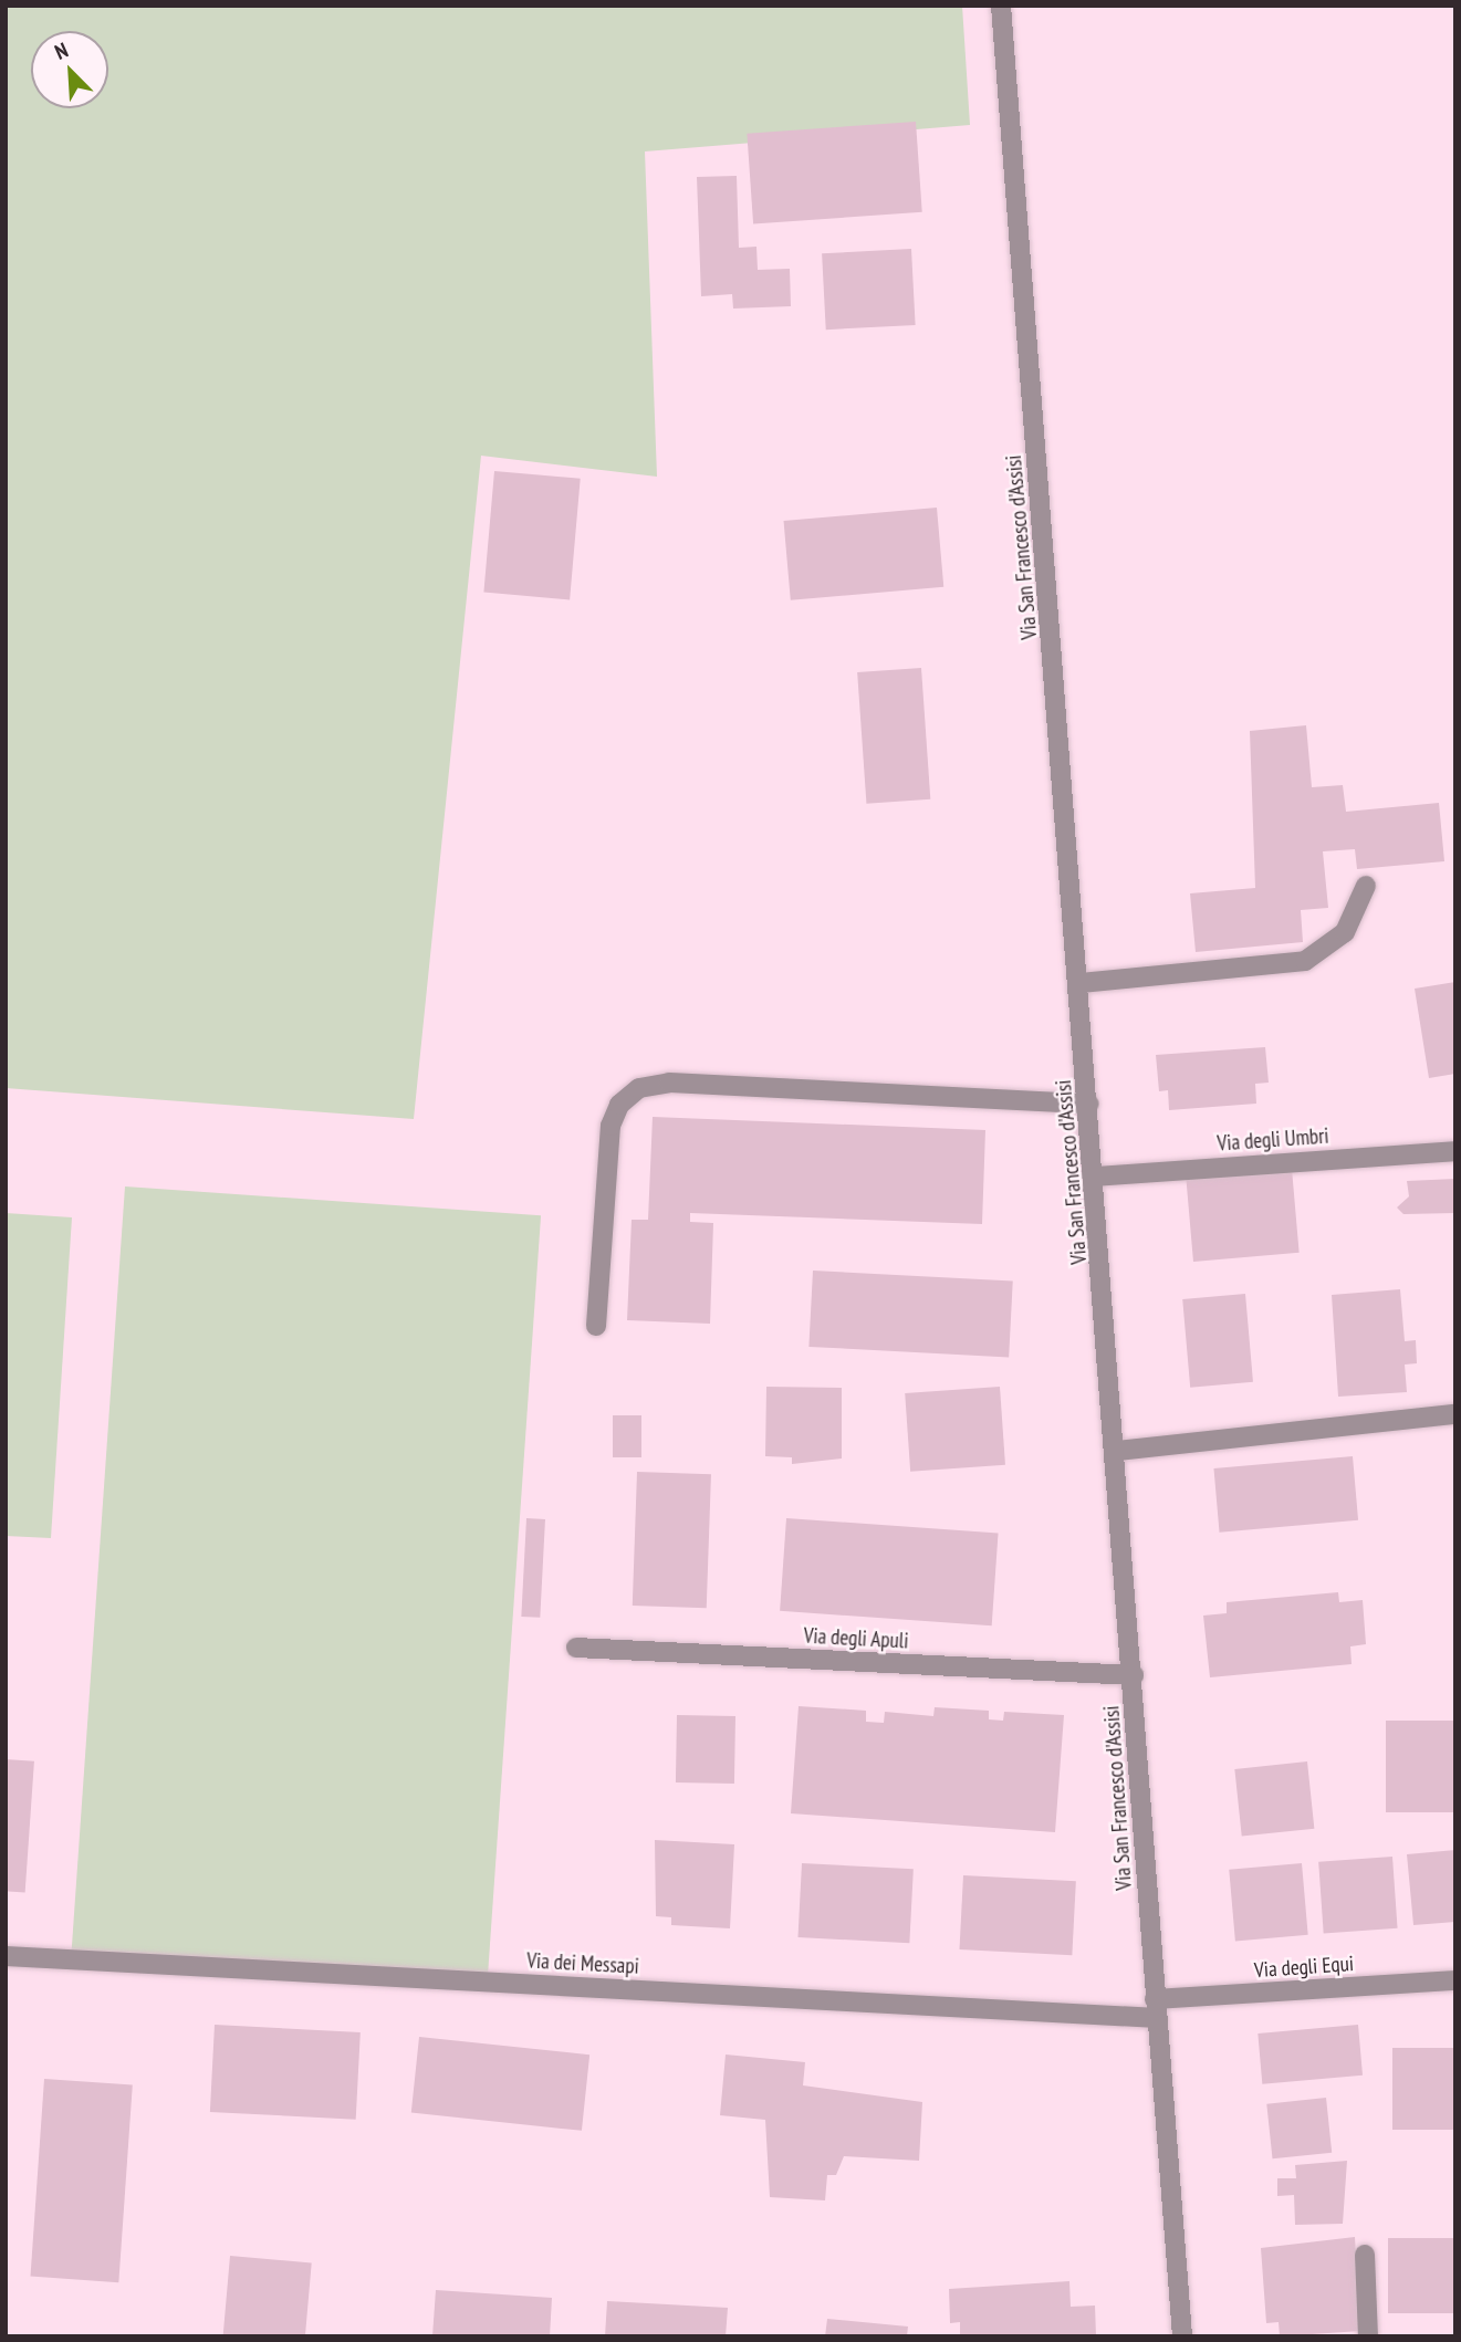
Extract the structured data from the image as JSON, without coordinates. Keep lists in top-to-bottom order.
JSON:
{
  "streets": {
    "street": [
      "Via San Francesco d'Assisi",
      "Via degli Umbri",
      "Via degli Apuli",
      "Via dei Messapi",
      "Via degli Equi"
    ]
  },
  "crossings": [
    ["Via San Francesco d'Assisi", "Via degli Umbri"],
    ["Via San Francesco d'Assisi", "Via degli Apuli"],
    ["Via San Francesco d'Assisi", "Via dei Messapi"],
    ["Via San Francesco d'Assisi", "Via degli Equi"],
    ["Via dei Messapi", "Via degli Equi"]
  ],
  "north": "top left"
}
